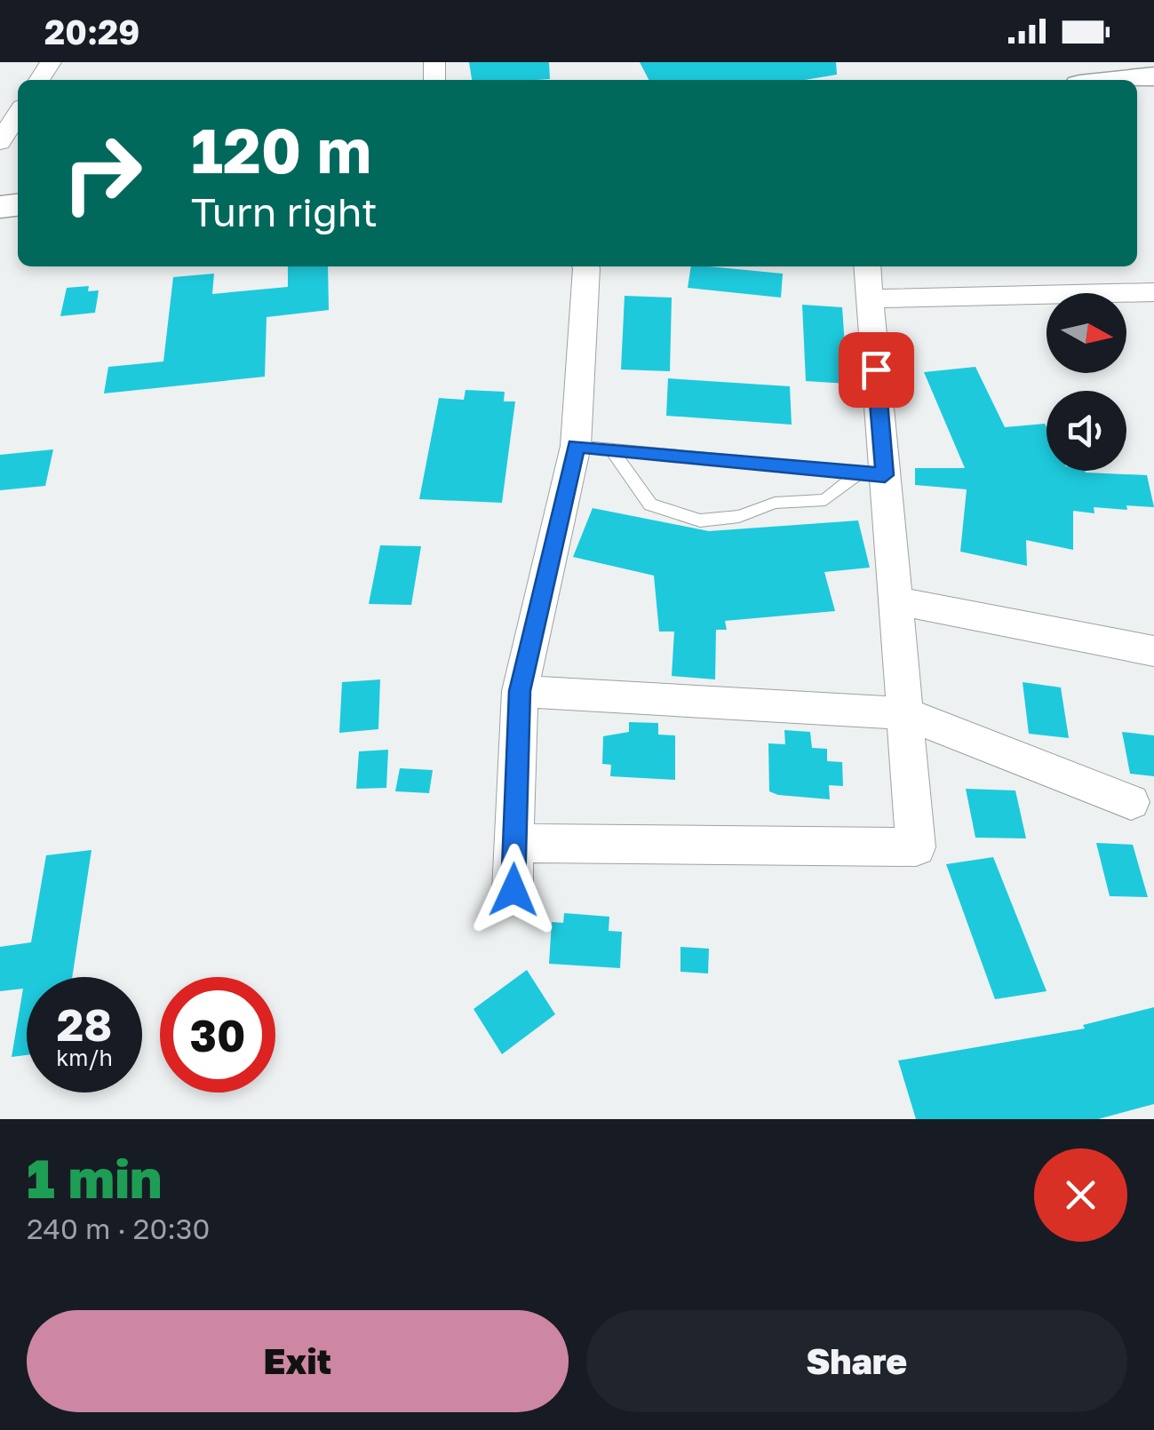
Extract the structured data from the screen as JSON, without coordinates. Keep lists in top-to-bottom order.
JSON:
{
  "north": "right",
  "page": {
    "status": "20:29",
    "turn": ["120 m", "Turn right"],
    "speed": "28 km/h",
    "limit": "30",
    "heading": ["1 min", "240 m · 20:30"],
    "buttons": ["Exit", "Share"]
  }
}
